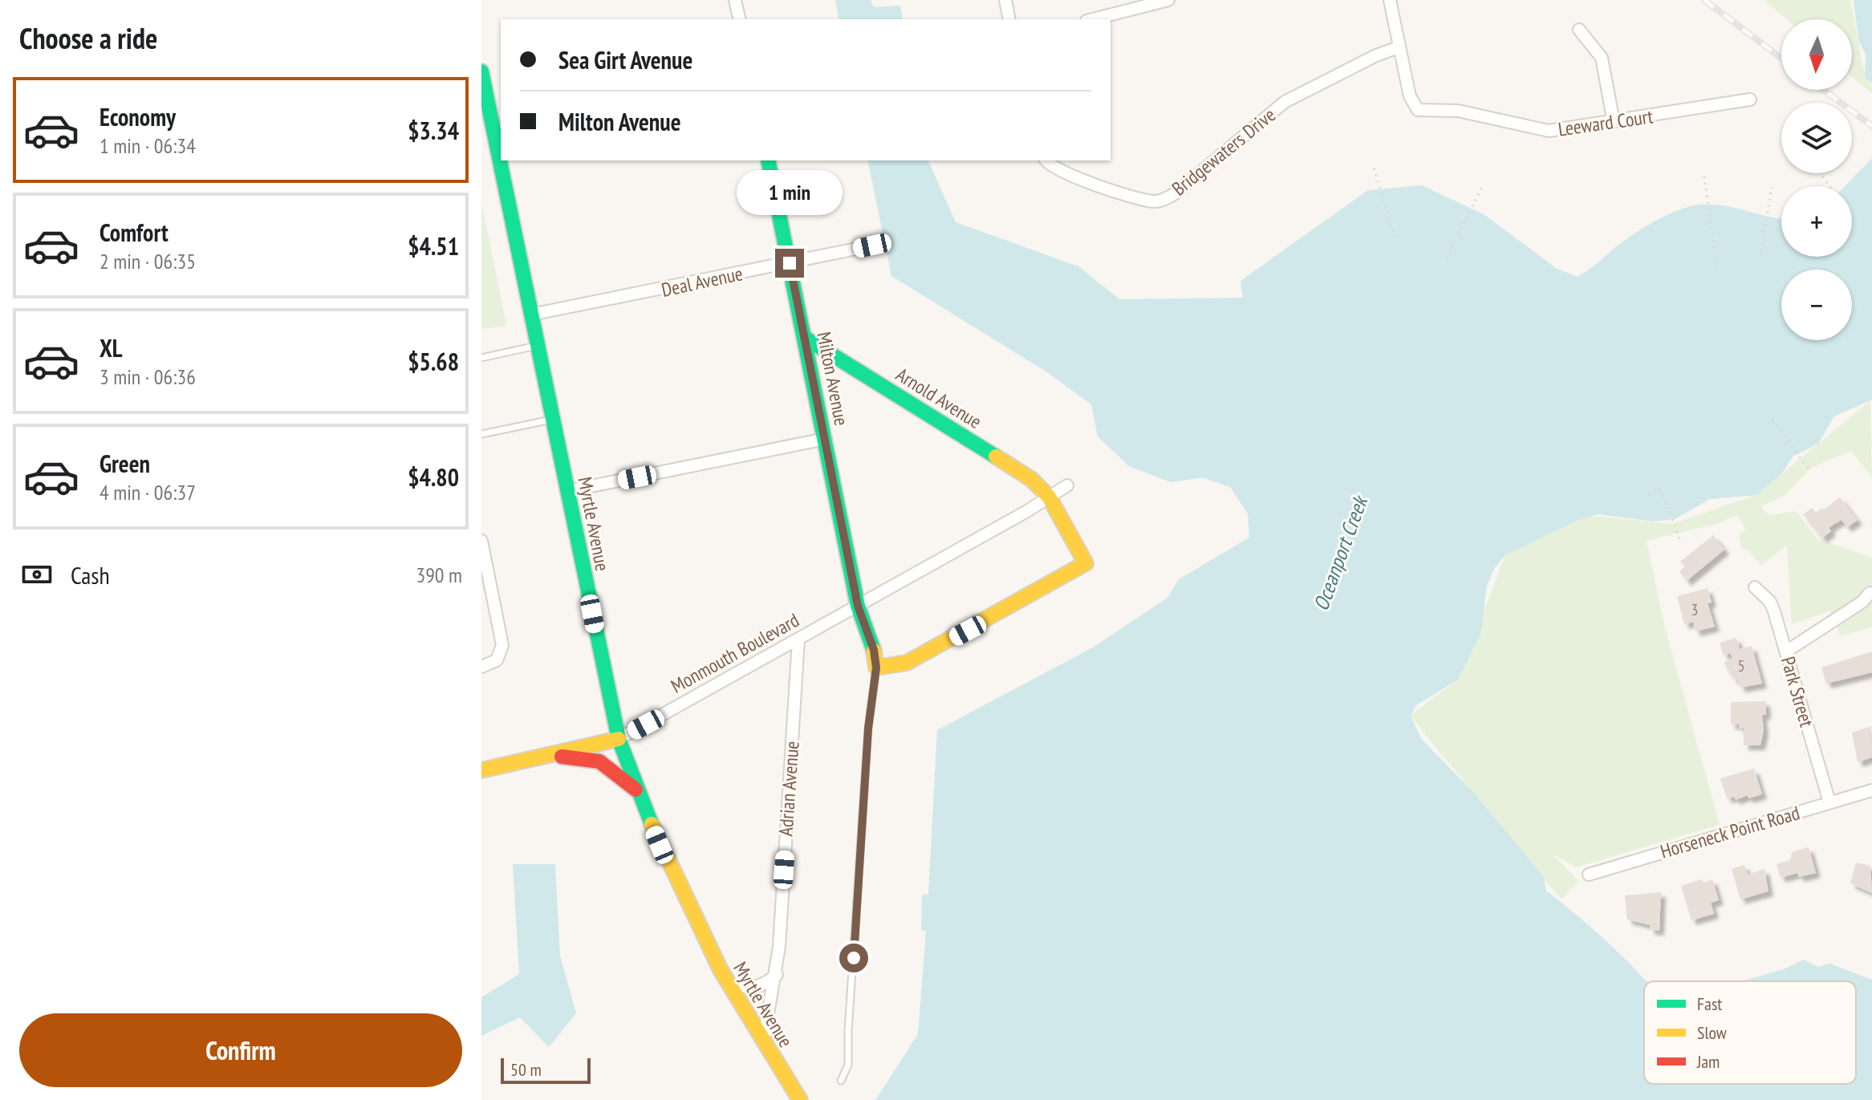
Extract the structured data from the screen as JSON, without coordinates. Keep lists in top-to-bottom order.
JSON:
{
  "streets": {
    "street": [
      "Leeward Court",
      "Bridgewaters Drive",
      "Deal Avenue",
      "Milton Avenue",
      "Arnold Avenue",
      "Myrtle Avenue",
      "Monmouth Boulevard",
      "Park Street",
      "Adrian Avenue",
      "Horseneck Point Road"
    ]
  },
  "crossings": [
    ["Leeward Court", "Bridgewaters Drive"],
    ["Deal Avenue", "Milton Avenue"],
    ["Deal Avenue", "Myrtle Avenue"],
    ["Milton Avenue", "Arnold Avenue"],
    ["Milton Avenue", "Monmouth Boulevard"],
    ["Arnold Avenue", "Monmouth Boulevard"],
    ["Myrtle Avenue", "Monmouth Boulevard"],
    ["Myrtle Avenue", "Adrian Avenue"],
    ["Monmouth Boulevard", "Adrian Avenue"],
    ["Park Street", "Horseneck Point Road"]
  ],
  "water": ["Oceanport Creek"],
  "house_numbers": ["3", "5"],
  "legend": ["Fast", "Slow", "Jam"],
  "scale_bar": "50 m",
  "north": "bottom",
  "page": {
    "heading": "Choose a ride",
    "map_buttons": ["+", "−"],
    "banner": ["Sea Girt Avenue", "Milton Avenue"],
    "list": [
      {
        "name": "Economy",
        "note": "1 min · 06:34",
        "value": "$3.34"
      },
      {
        "name": "Comfort",
        "note": "2 min · 06:35",
        "value": "$4.51"
      },
      {
        "name": "XL",
        "note": "3 min · 06:36",
        "value": "$5.68"
      },
      {
        "name": "Green",
        "note": "4 min · 06:37",
        "value": "$4.80"
      }
    ],
    "bubble": "1 min",
    "pay": ["Cash", "390 m"],
    "buttons": "Confirm",
    "scale": "50 m"
  }
}
